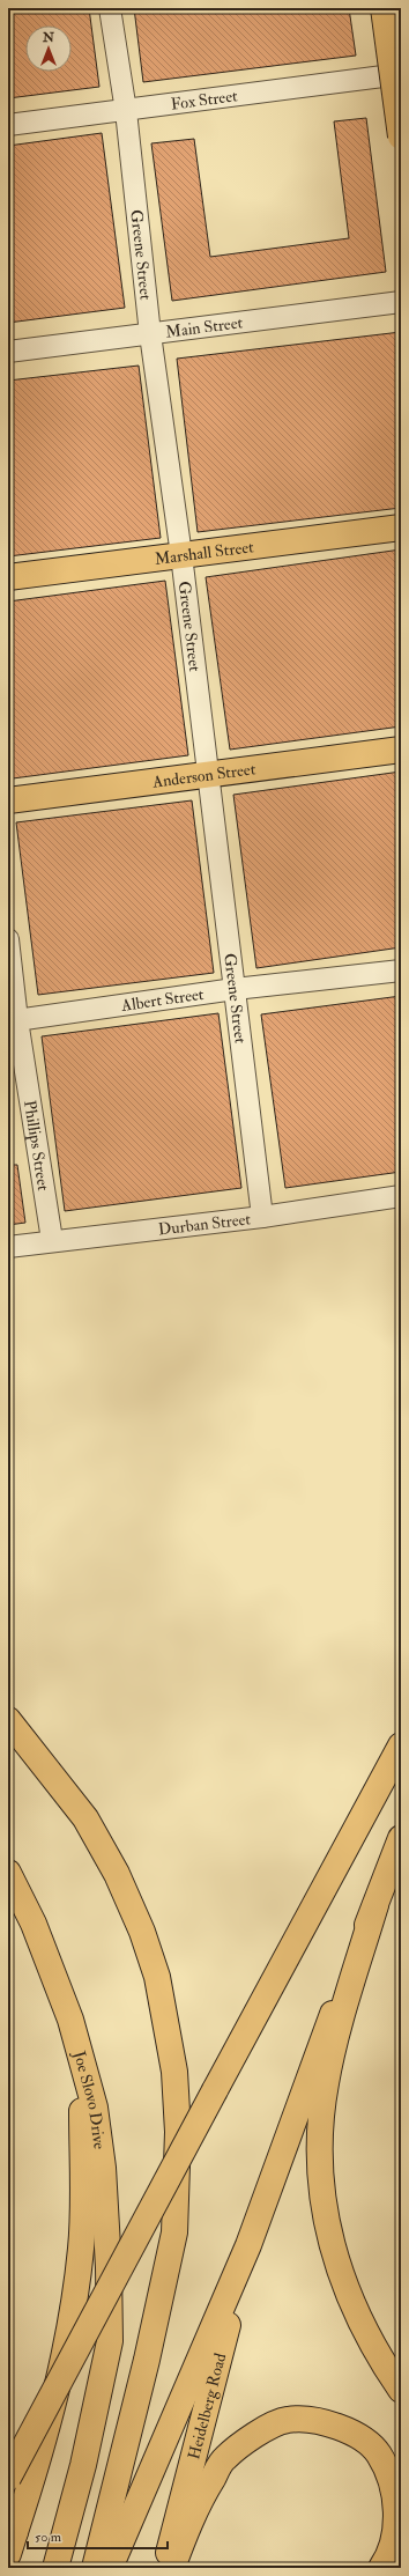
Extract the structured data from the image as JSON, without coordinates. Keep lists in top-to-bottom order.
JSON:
{
  "streets": {
    "main road": [
      "Marshall Street",
      "Anderson Street",
      "Joe Slovo Drive",
      "Heidelberg Road"
    ],
    "street": [
      "Fox Street",
      "Greene Street",
      "Main Street",
      "Albert Street",
      "Phillips Street",
      "Durban Street"
    ]
  },
  "crossings": [
    ["Fox Street", "Greene Street"],
    ["Greene Street", "Main Street"],
    ["Greene Street", "Marshall Street"],
    ["Greene Street", "Anderson Street"],
    ["Greene Street", "Albert Street"],
    ["Greene Street", "Durban Street"],
    ["Albert Street", "Phillips Street"],
    ["Phillips Street", "Durban Street"]
  ],
  "scale_bar": "50 m",
  "north": "top"
}
